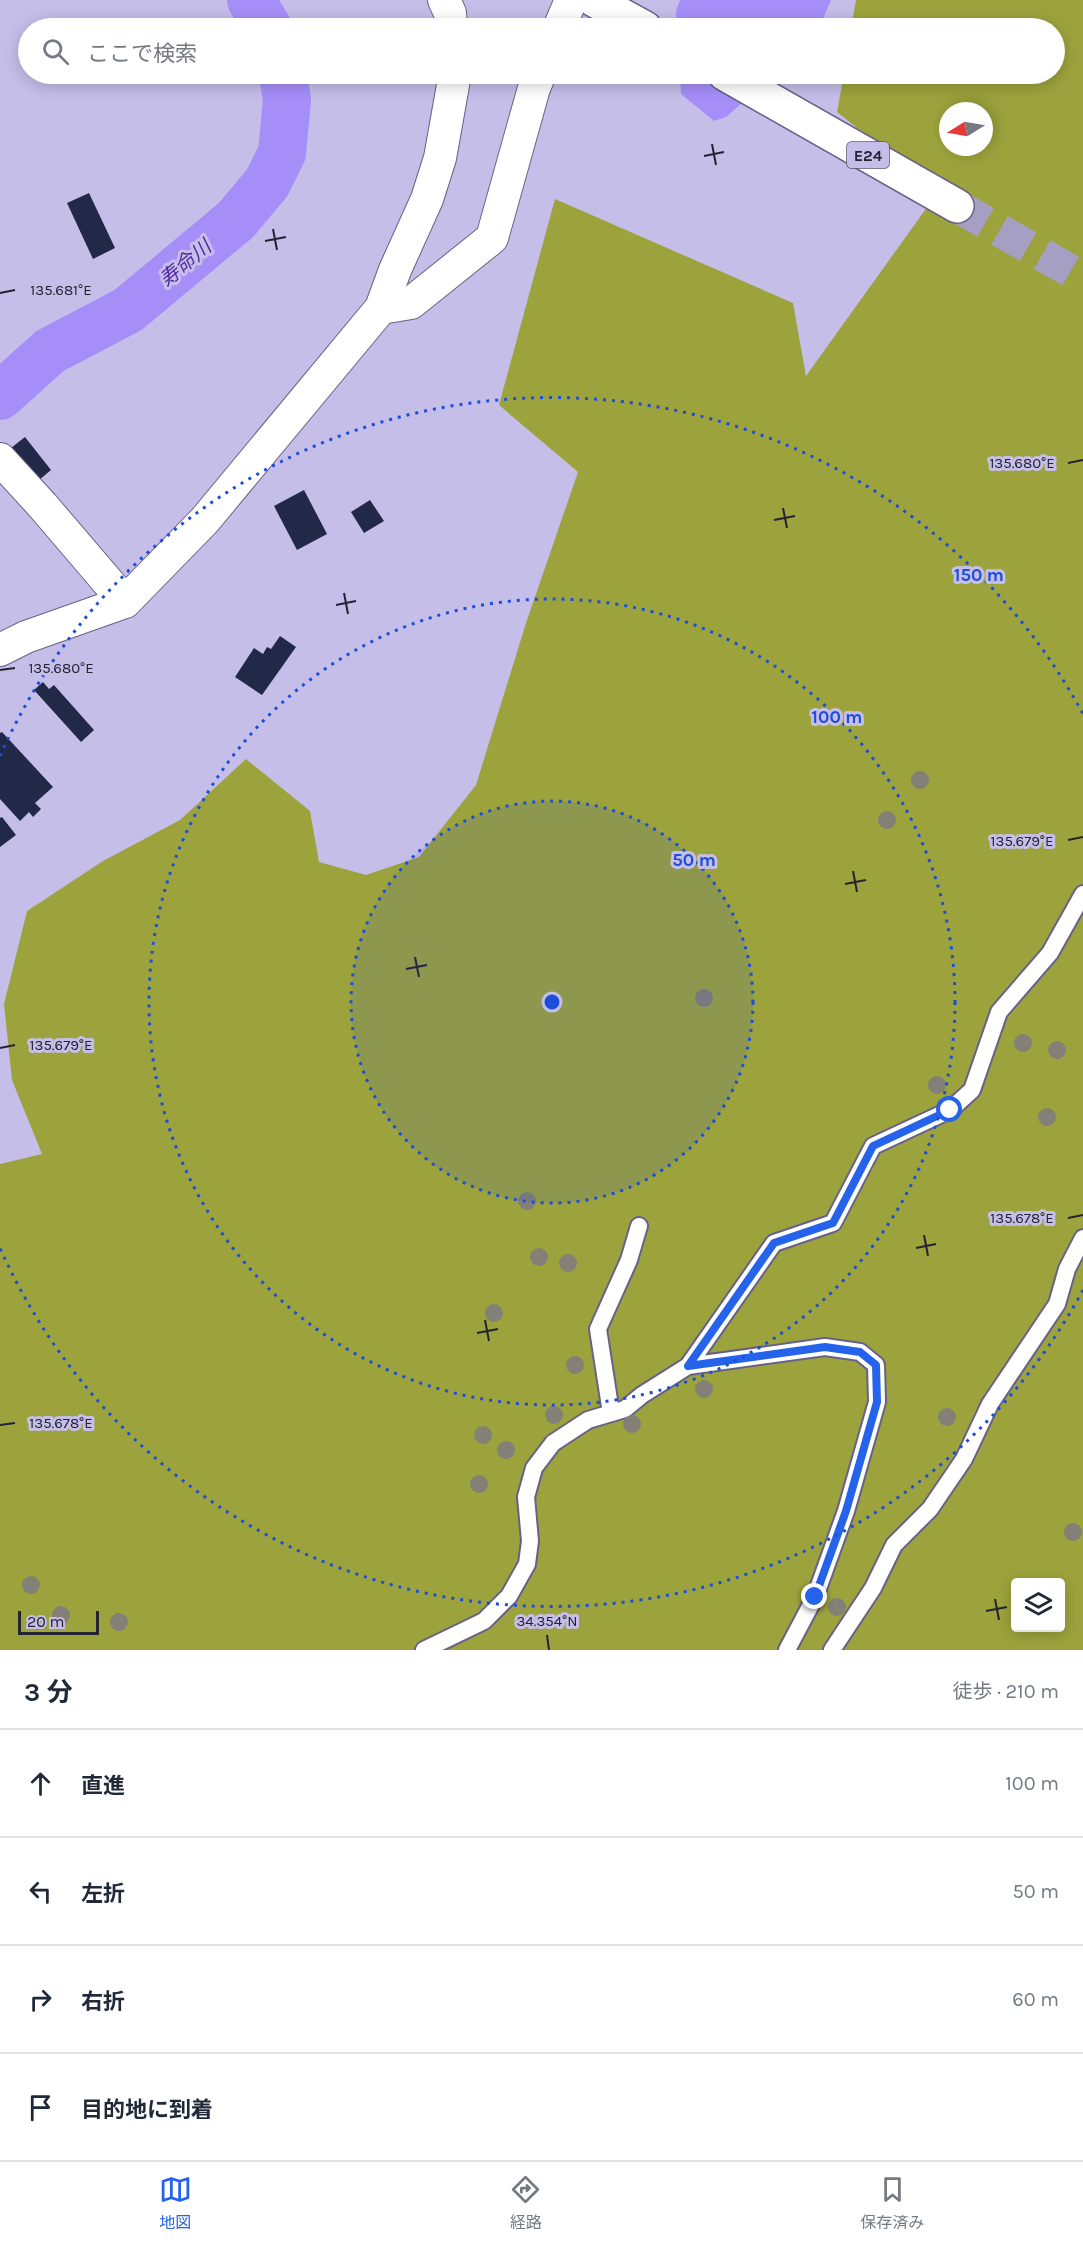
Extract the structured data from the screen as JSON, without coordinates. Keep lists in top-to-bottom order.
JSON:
{
  "streets": {
    "highway": ["E24"]
  },
  "water": ["寿命川"],
  "scale_bar": "20 m",
  "north": "left",
  "page": {
    "search": "ここで検索",
    "scale": "20 m",
    "heading": ["3 分", "徒歩 · 210 m"],
    "list": [
      ["直進", "100 m"],
      ["左折", "50 m"],
      ["右折", "60 m"],
      "目的地に到着"
    ],
    "nav": ["地図", "経路", "保存済み"]
  },
  "coordinates": [
    "135.681°E",
    "135.680°E",
    "135.679°E",
    "135.678°E",
    "34.354°N"
  ],
  "rings": ["150 m", "100 m", "50 m"]
}
